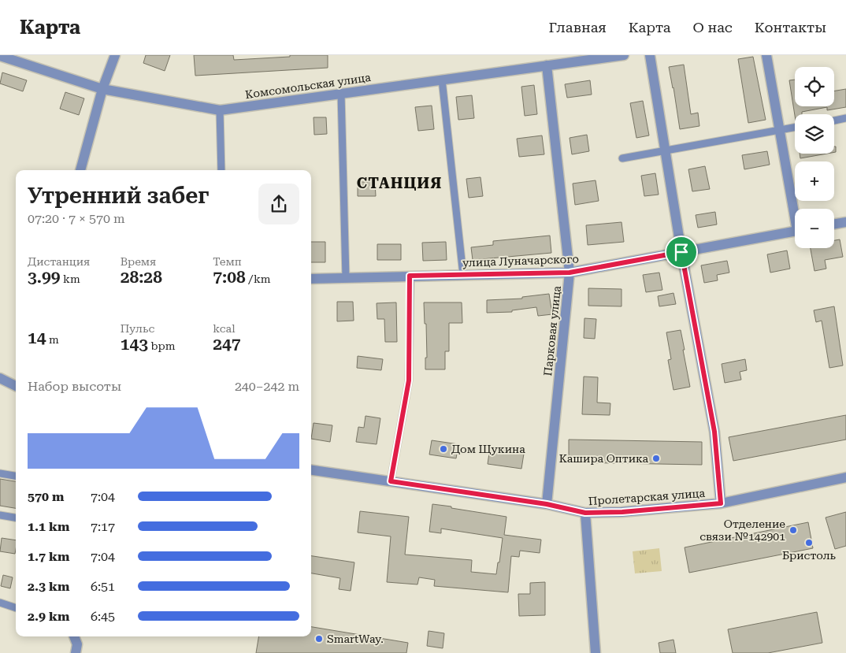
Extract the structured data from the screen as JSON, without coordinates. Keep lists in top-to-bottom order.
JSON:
{
  "streets": {
    "street": [
      "Комсомольская улица",
      "улица Луначарского",
      "Парковая улица",
      "Пролетарская улица"
    ]
  },
  "crossings": [
    ["Комсомольская улица", "Парковая улица"],
    ["улица Луначарского", "Парковая улица"],
    ["Парковая улица", "Пролетарская улица"]
  ],
  "districts": ["СТАНЦИЯ"],
  "places": [
    "Дом Щукина",
    "Кашира Оптика",
    "Отделение связи №142901",
    "Бристоль",
    "SmartWay."
  ],
  "page": {
    "header": "Карта",
    "nav": [
      "Главная",
      "Карта",
      "О нас",
      "Контакты"
    ],
    "map_buttons": ["+", "−"],
    "heading": ["Утренний забег", "07:20 · 7 × 570 m"],
    "stats": [
      ["Дистанция", "3.99 km"],
      ["Время", "28:28"],
      ["Темп", "7:08 /km"],
      ["14 m"],
      ["Пульс", "143 bpm"],
      ["kcal", "247"]
    ],
    "chart": ["Набор высоты", "240–242 m"],
    "list": [
      {
        "name": "570 m",
        "note": "7:04"
      },
      {
        "name": "1.1 km",
        "note": "7:17"
      },
      {
        "name": "1.7 km",
        "note": "7:04"
      },
      {
        "name": "2.3 km",
        "note": "6:51"
      },
      {
        "name": "2.9 km",
        "note": "6:45"
      }
    ]
  }
}
